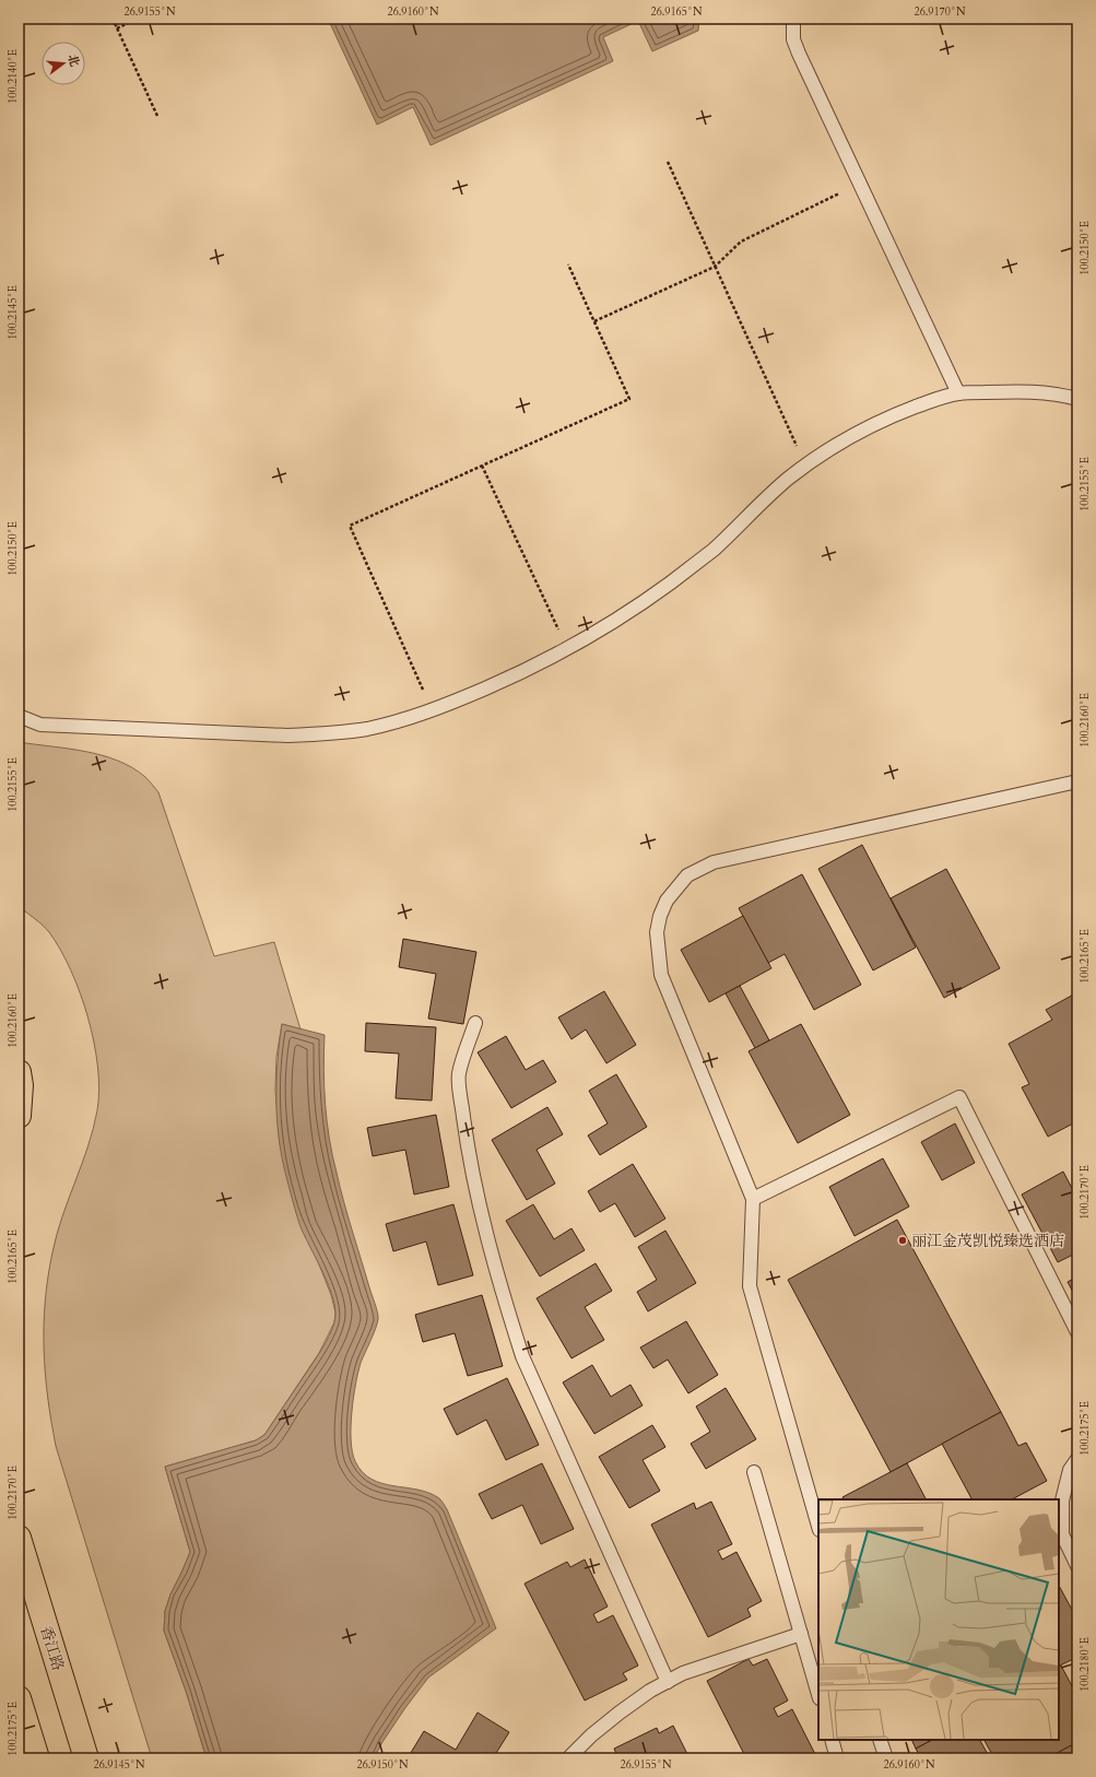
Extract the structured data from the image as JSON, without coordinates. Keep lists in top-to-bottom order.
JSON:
{
  "streets": {
    "main road": ["香江路"]
  },
  "places": ["丽江金茂凯悦臻选酒店"],
  "north": "right",
  "coordinates": [
    "26.9155°N",
    "26.9160°N",
    "26.9165°N",
    "26.9170°N",
    "100.2140°E",
    "100.2150°E",
    "100.2145°E",
    "100.2155°E",
    "100.2160°E",
    "100.2165°E",
    "100.2170°E",
    "100.2175°E",
    "100.2180°E",
    "26.9145°N",
    "26.9150°N"
  ]
}
